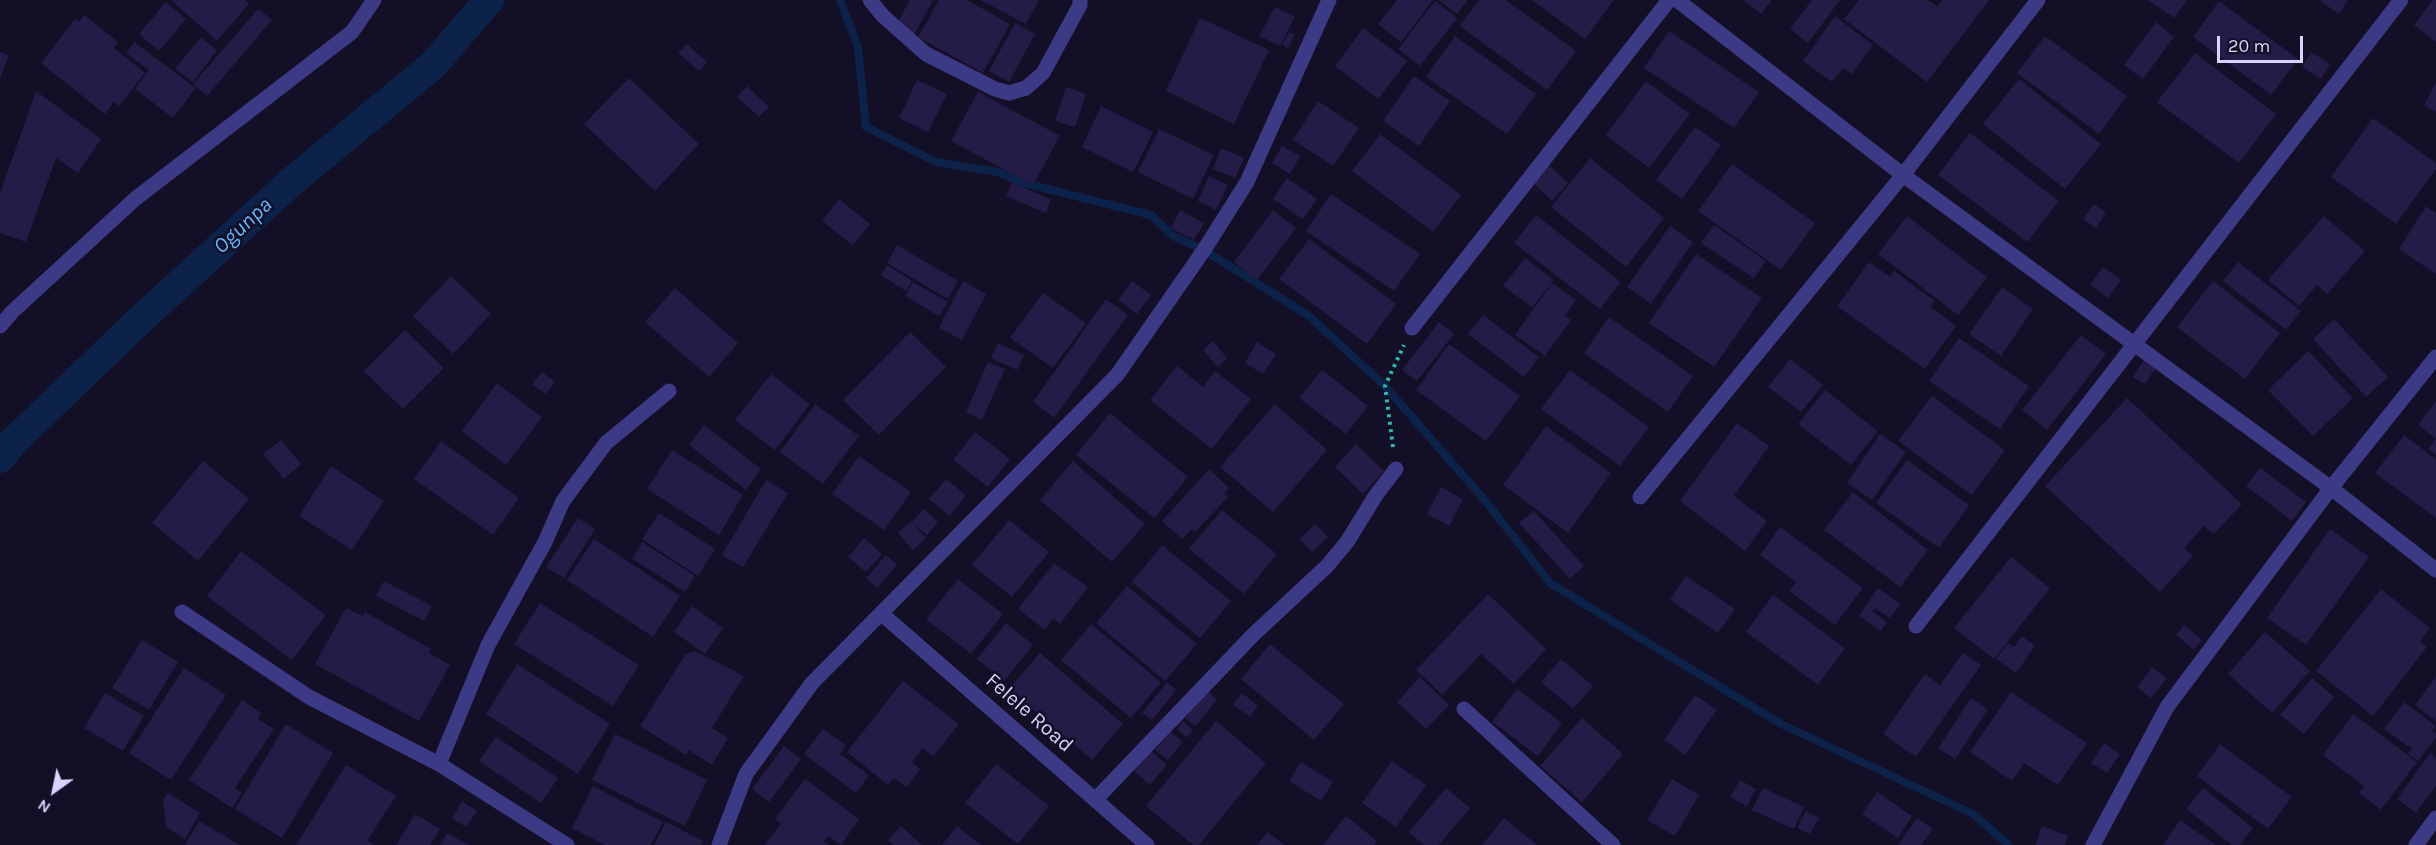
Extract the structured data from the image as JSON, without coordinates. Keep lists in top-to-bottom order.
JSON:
{
  "streets": {
    "street": ["Felele Road"]
  },
  "water": ["Ogunpa"],
  "scale_bar": "20 m",
  "north": "bottom left"
}
